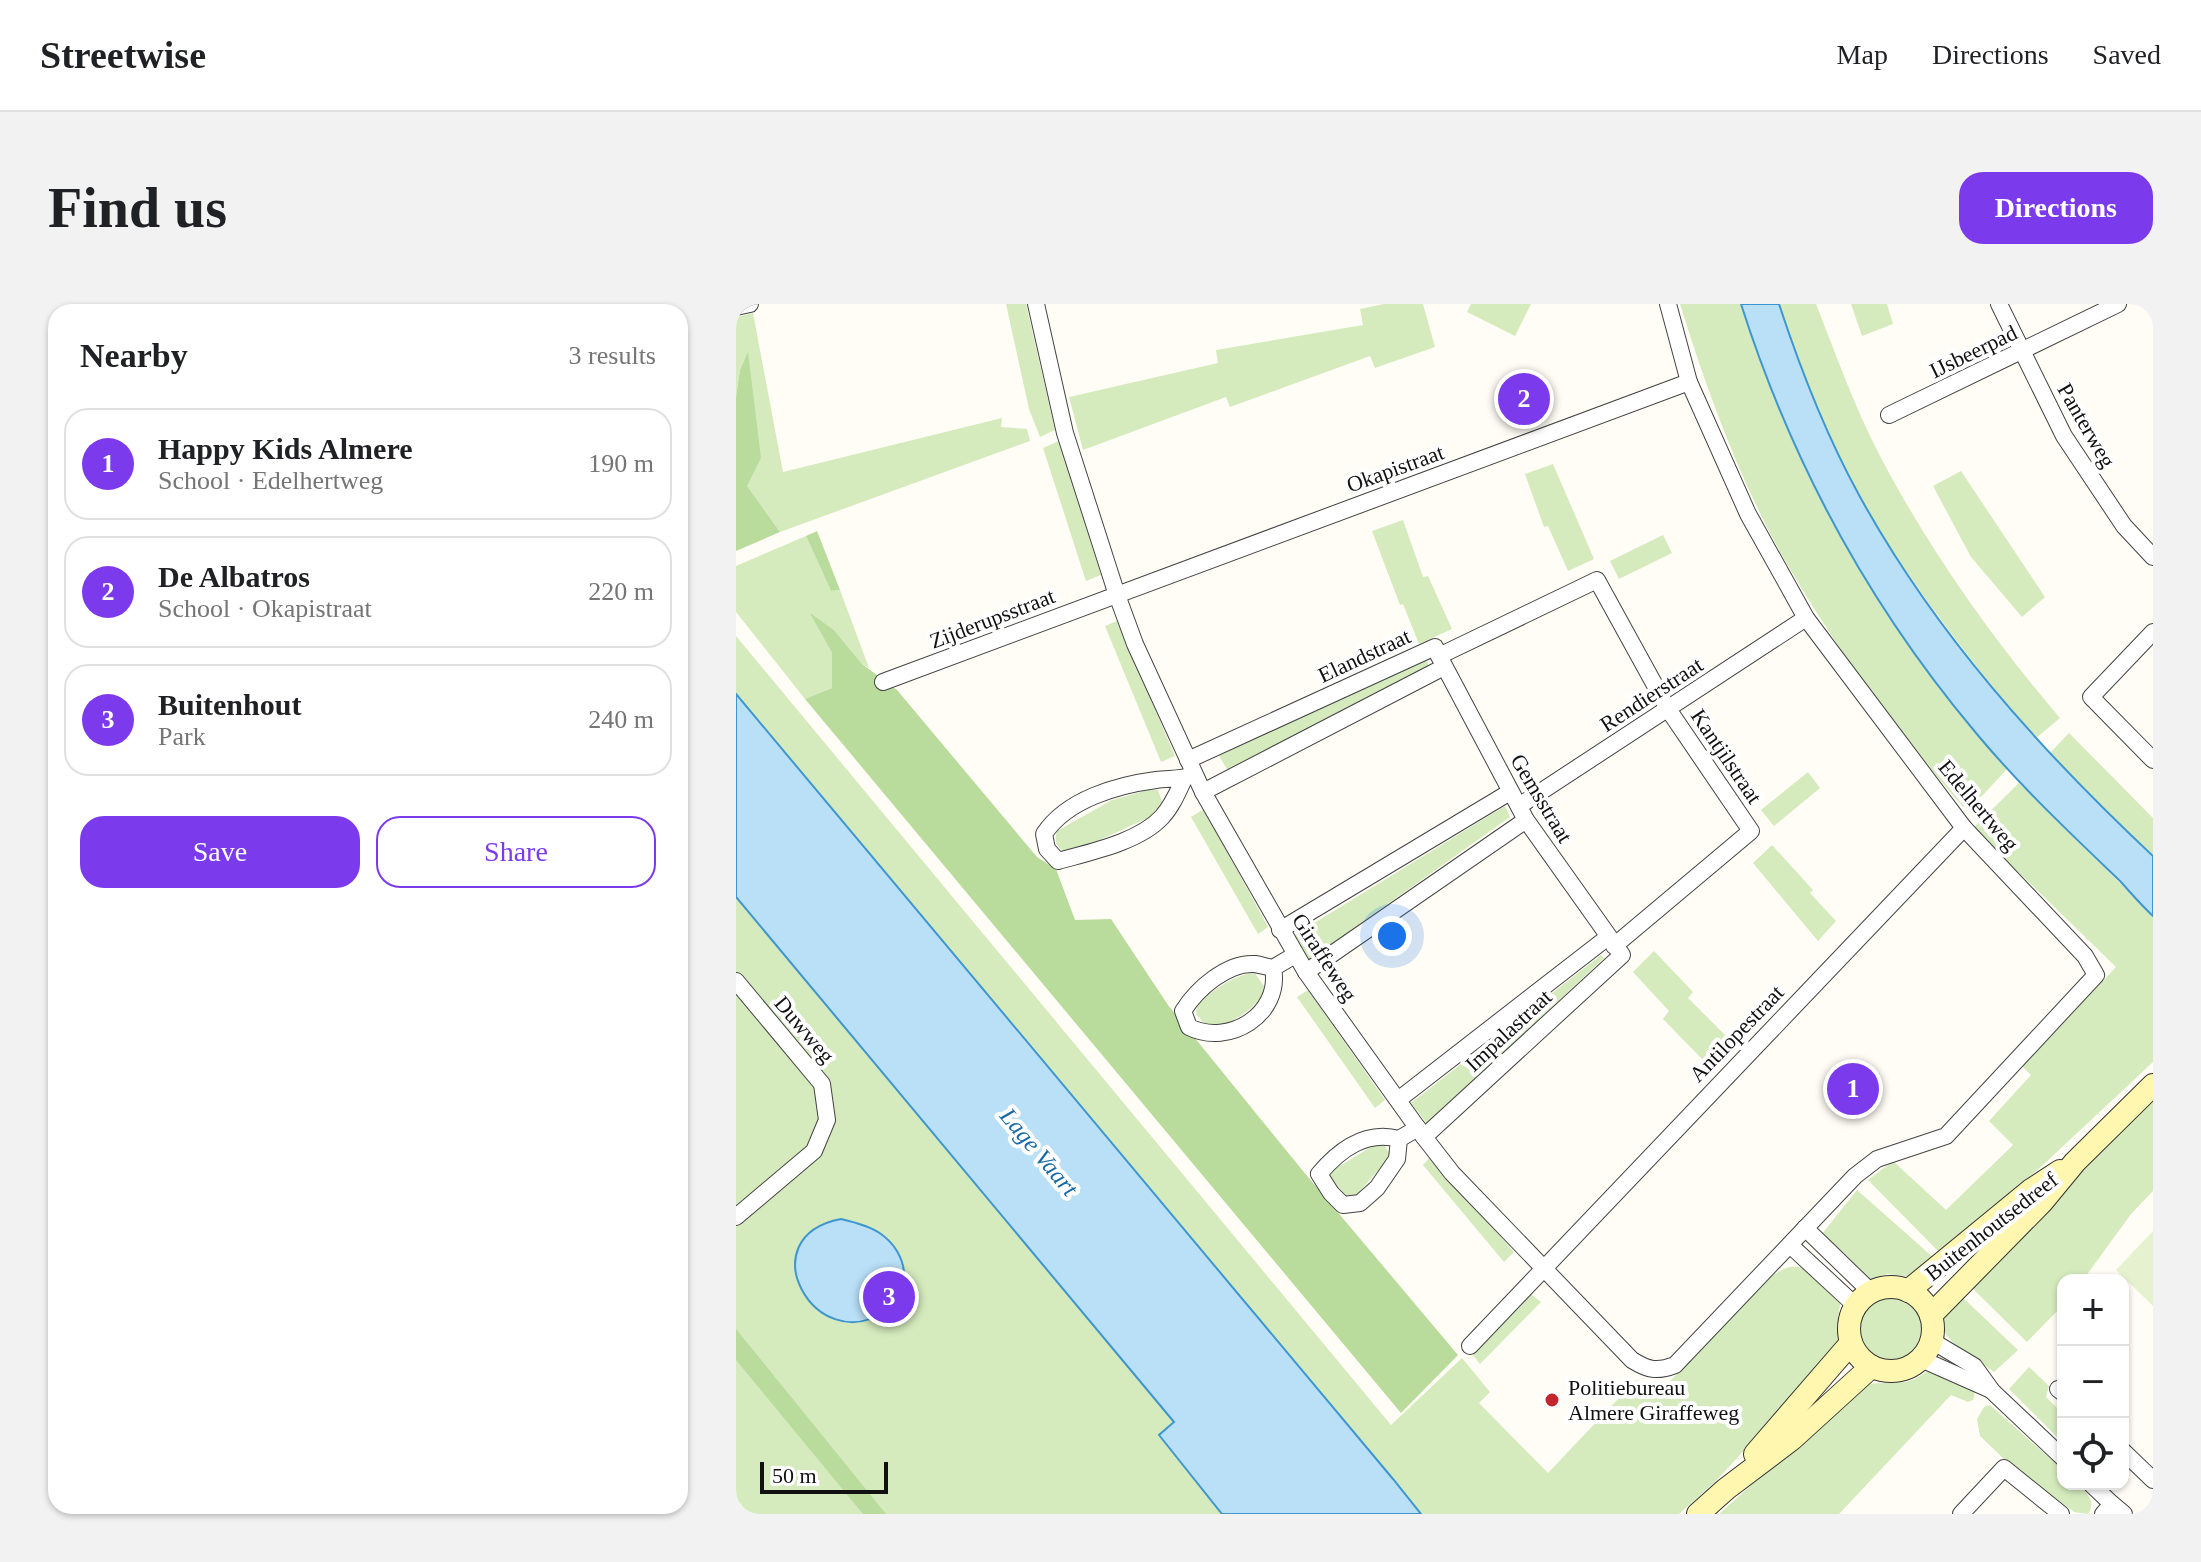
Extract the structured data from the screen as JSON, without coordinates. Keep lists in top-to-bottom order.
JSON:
{
  "streets": {
    "main road": ["Buitenhoutsedreef"],
    "street": [
      "IJsbeerpad",
      "Panterweg",
      "Okapistraat",
      "Zijderupsstraat",
      "Elandstraat",
      "Rendierstraat",
      "Kantjilstraat",
      "Gemsstraat",
      "Edelhertweg",
      "Giraffeweg",
      "Duwweg",
      "Impalastraat",
      "Antilopestraat"
    ]
  },
  "crossings": [
    ["IJsbeerpad", "Panterweg"],
    ["Okapistraat", "Zijderupsstraat"],
    ["Okapistraat", "Edelhertweg"],
    ["Okapistraat", "Giraffeweg"],
    ["Zijderupsstraat", "Giraffeweg"],
    ["Elandstraat", "Kantjilstraat"],
    ["Elandstraat", "Gemsstraat"],
    ["Elandstraat", "Giraffeweg"],
    ["Rendierstraat", "Kantjilstraat"],
    ["Rendierstraat", "Gemsstraat"],
    ["Rendierstraat", "Edelhertweg"],
    ["Rendierstraat", "Giraffeweg"],
    ["Kantjilstraat", "Impalastraat"],
    ["Gemsstraat", "Impalastraat"],
    ["Edelhertweg", "Giraffeweg"],
    ["Edelhertweg", "Antilopestraat"],
    ["Giraffeweg", "Impalastraat"],
    ["Giraffeweg", "Antilopestraat"]
  ],
  "water": ["Lage Vaart"],
  "places": ["Politiebureau Almere Giraffeweg"],
  "scale_bar": "50 m",
  "page": {
    "header": "Streetwise",
    "nav": ["Map", "Directions", "Saved"],
    "buttons": [
      "Directions",
      ["Save", "Share"]
    ],
    "title": "Find us",
    "heading": ["Nearby", "3 results"],
    "pins": ["2", "1", "3"],
    "list": [
      {
        "mark": "1",
        "name": "Happy Kids Almere",
        "note": "School · Edelhertweg",
        "value": "190 m"
      },
      {
        "mark": "2",
        "name": "De Albatros",
        "note": "School · Okapistraat",
        "value": "220 m"
      },
      {
        "mark": "3",
        "name": "Buitenhout",
        "note": "Park",
        "value": "240 m"
      }
    ],
    "map_buttons": ["+", "−"],
    "scale": "50 m"
  }
}
